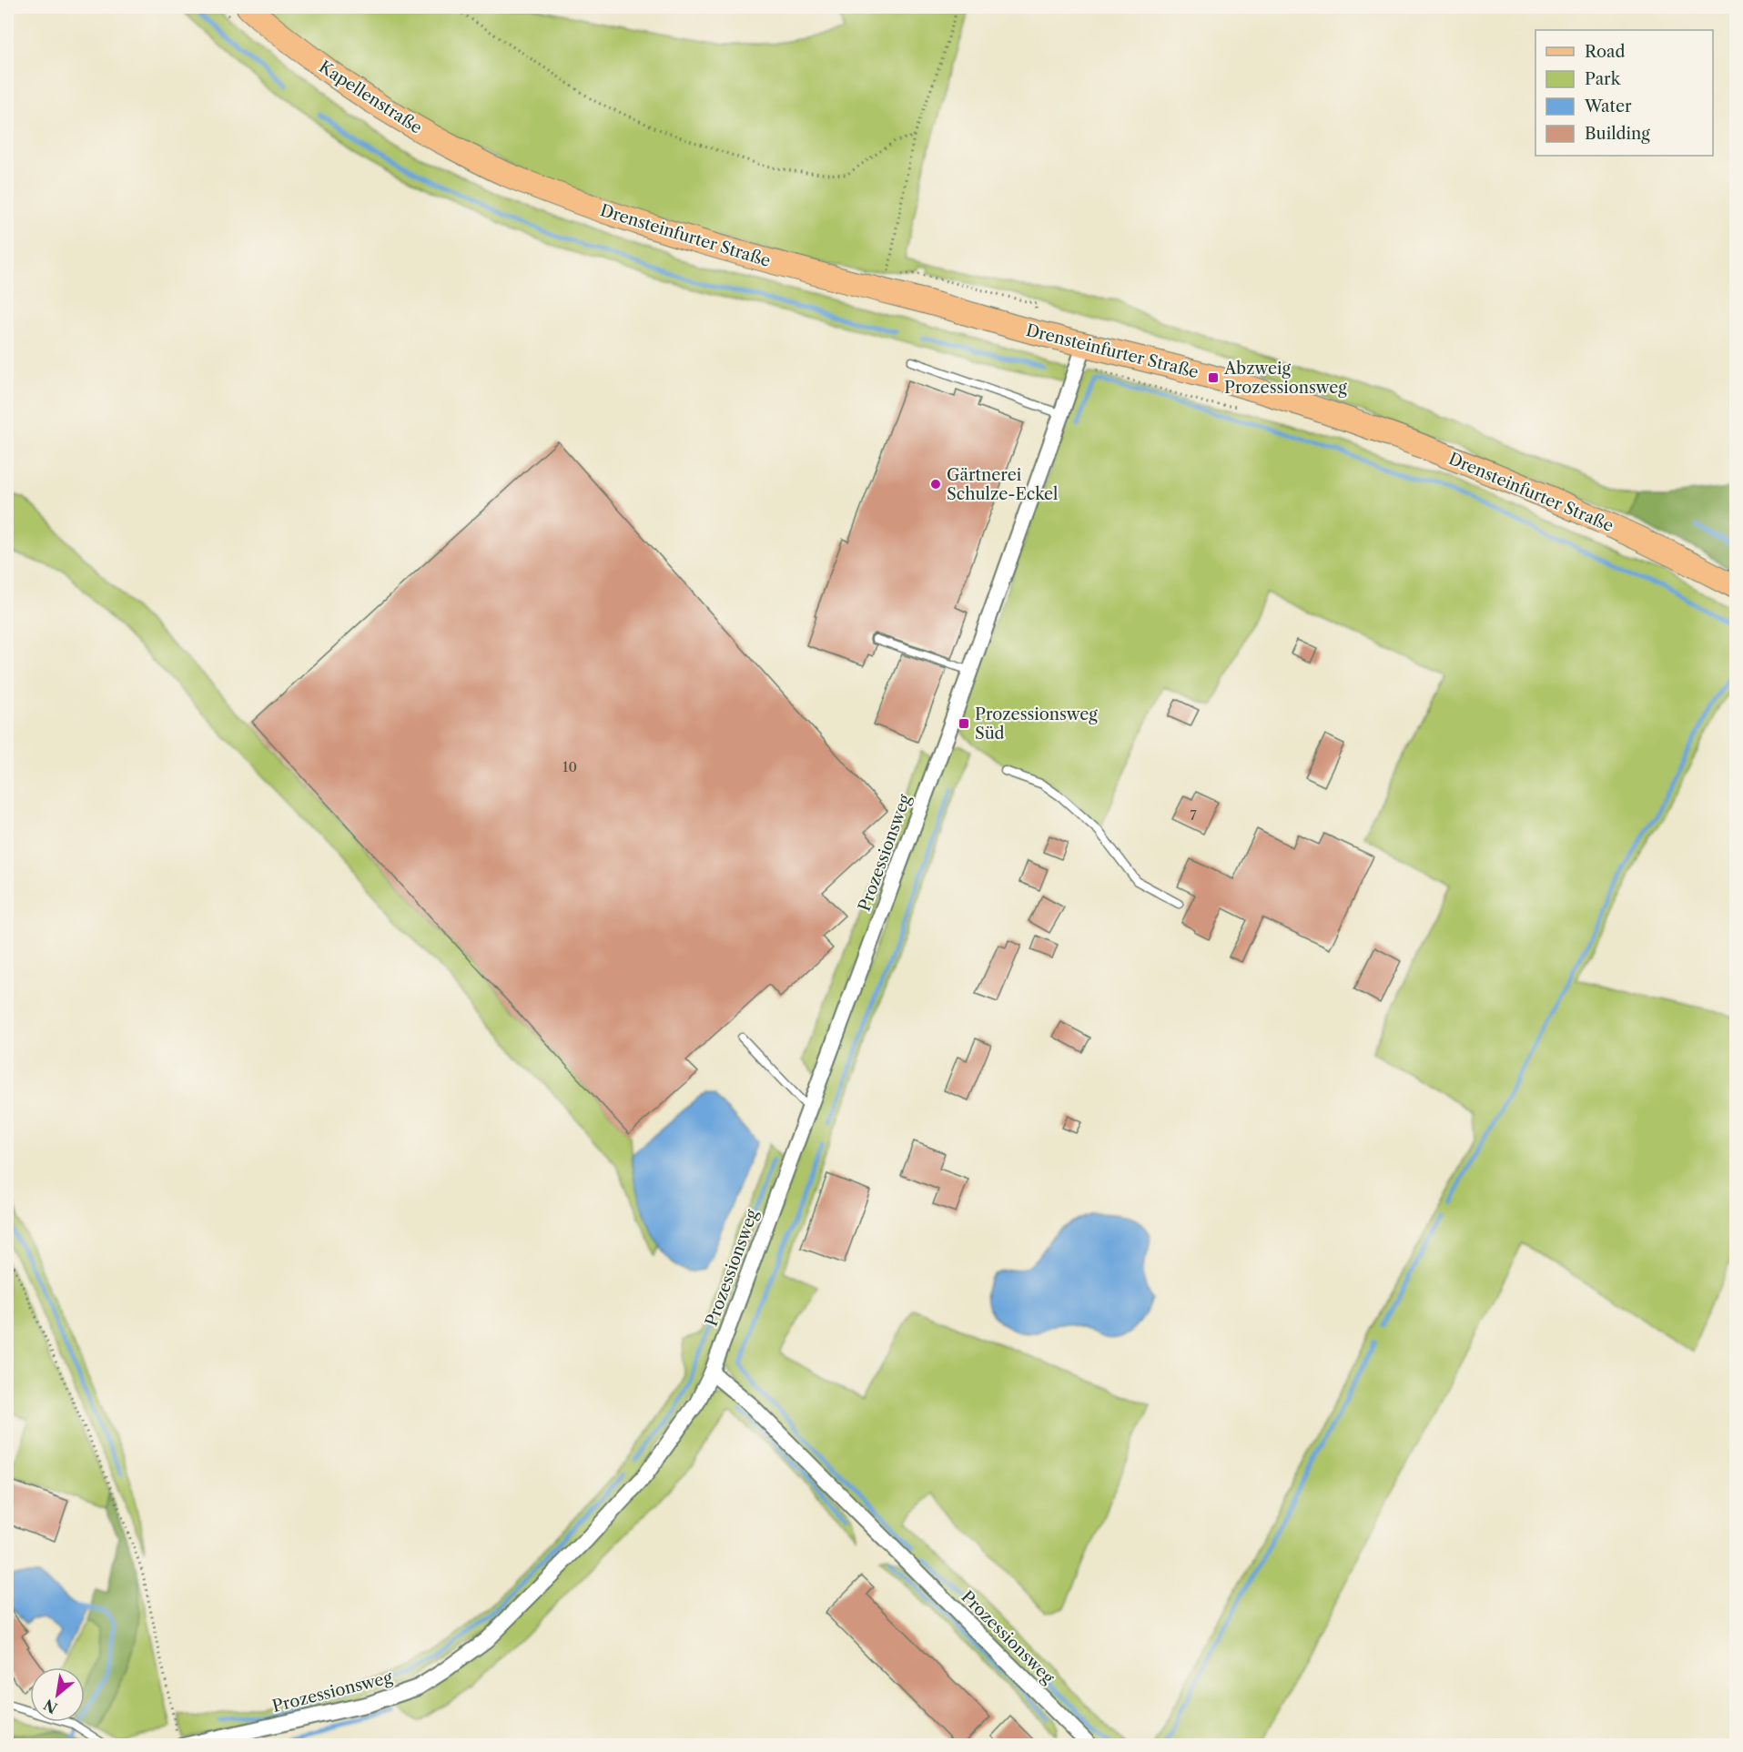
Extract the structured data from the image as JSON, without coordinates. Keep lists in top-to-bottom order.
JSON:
{
  "streets": {
    "main road": ["Kapellenstraße", "Drensteinfurter Straße"],
    "street": ["Prozessionsweg"]
  },
  "crossings": [
    ["Kapellenstraße", "Drensteinfurter Straße"],
    ["Drensteinfurter Straße", "Prozessionsweg"]
  ],
  "places": {
    "transit": ["Abzweig Prozessionsweg", "Prozessionsweg Süd"],
    "other": ["Gärtnerei Schulze-Eckel"]
  },
  "house_numbers": ["10", "7"],
  "legend": [
    "Road",
    "Park",
    "Water",
    "Building"
  ],
  "north": "bottom left"
}
